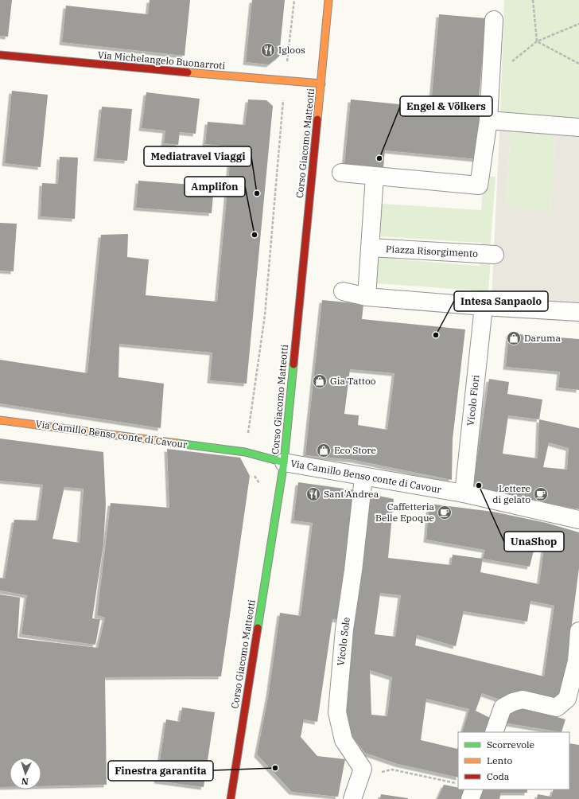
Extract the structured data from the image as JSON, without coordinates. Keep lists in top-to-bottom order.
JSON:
{
  "streets": {
    "main road": ["Via Michelangelo Buonarroti", "Corso Giacomo Matteotti", "Via Camillo Benso conte di Cavour"],
    "street": ["Piazza Risorgimento", "Vicolo Fiori", "Vicolo Sole"]
  },
  "crossings": [
    ["Via Michelangelo Buonarroti", "Corso Giacomo Matteotti"],
    ["Corso Giacomo Matteotti", "Via Camillo Benso conte di Cavour"],
    ["Vicolo Fiori", "Via Camillo Benso conte di Cavour"],
    ["Via Camillo Benso conte di Cavour", "Vicolo Sole"]
  ],
  "places": {
    "restaurant": ["Igloos", "Sant'Andrea"],
    "other": [
      "Engel & Völkers",
      "Mediatravel Viaggi",
      "Amplifon",
      "Intesa Sanpaolo",
      "UnaShop",
      "Finestra garantita"
    ],
    "shop": ["Daruma", "Gia Tattoo", "Eco Store"],
    "cafe": ["Lettere di gelato", "Caffetteria Belle Epoque"]
  },
  "legend": ["Scorrevole", "Lento", "Coda"],
  "north": "bottom"
}
